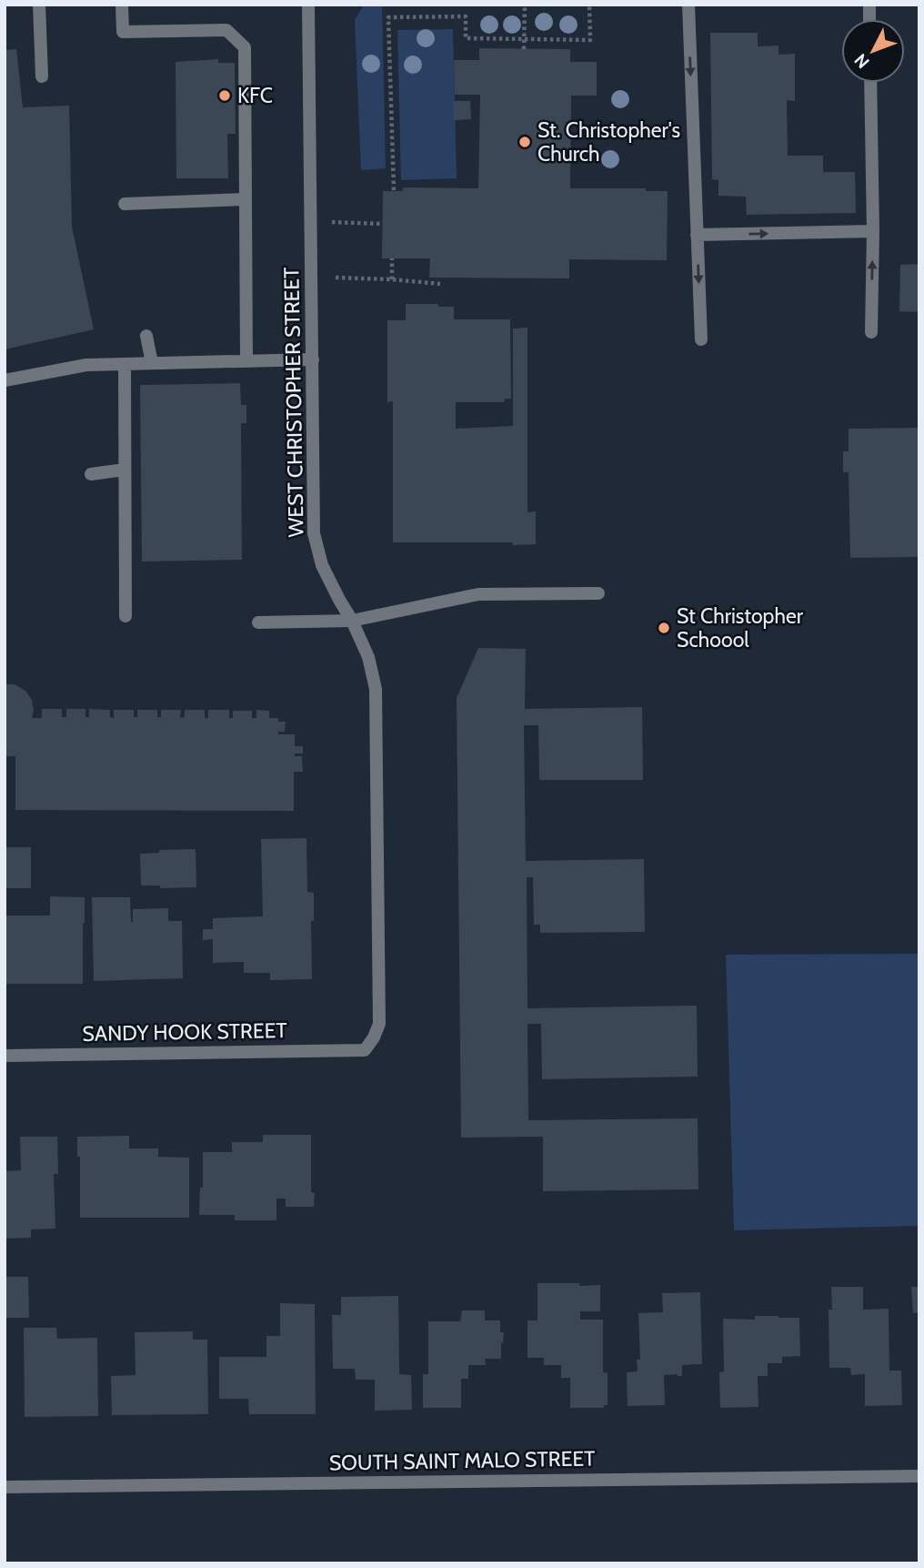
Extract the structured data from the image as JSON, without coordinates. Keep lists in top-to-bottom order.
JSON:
{
  "streets": {
    "street": ["WEST CHRISTOPHER STREET", "SANDY HOOK STREET", "SOUTH SAINT MALO STREET"]
  },
  "crossings": [
    ["WEST CHRISTOPHER STREET", "SANDY HOOK STREET"]
  ],
  "places": ["KFC", "St. Christopher's Church", "St Christopher Schoool"],
  "north": "bottom left"
}
